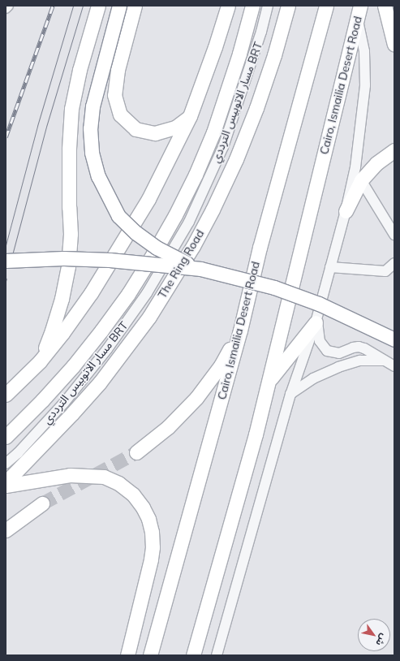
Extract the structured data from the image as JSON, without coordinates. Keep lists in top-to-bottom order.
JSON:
{
  "streets": {
    "highway": ["Cairo, Ismailia Desert Road", "The Ring Road"],
    "street": ["مسار الاتوبيس الترددي BRT"]
  },
  "north": "bottom right"
}
